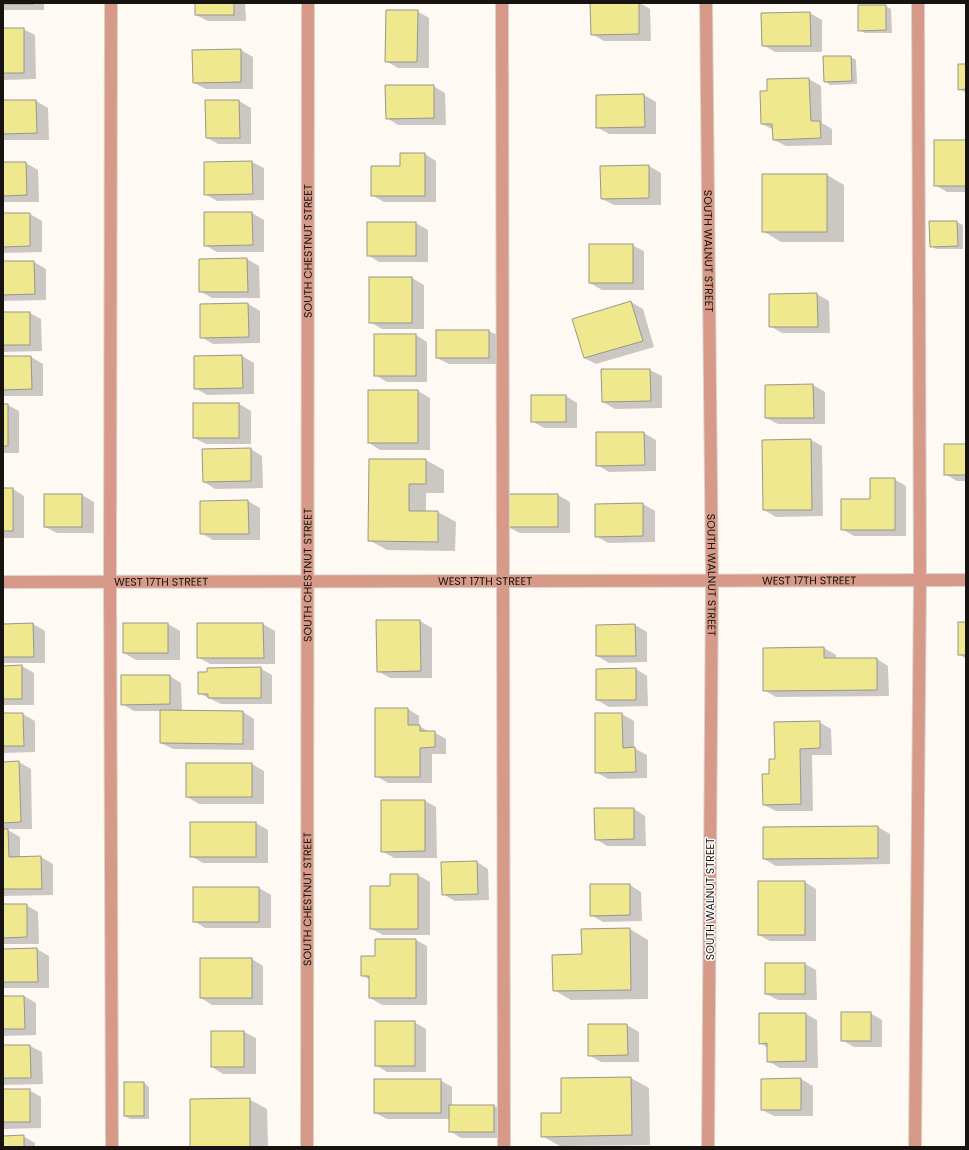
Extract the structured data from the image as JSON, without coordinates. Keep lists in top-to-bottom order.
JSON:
{
  "streets": {
    "street": ["SOUTH CHESTNUT STREET", "SOUTH WALNUT STREET", "WEST 17TH STREET"]
  },
  "crossings": [
    ["SOUTH CHESTNUT STREET", "WEST 17TH STREET"],
    ["SOUTH WALNUT STREET", "WEST 17TH STREET"]
  ]
}
